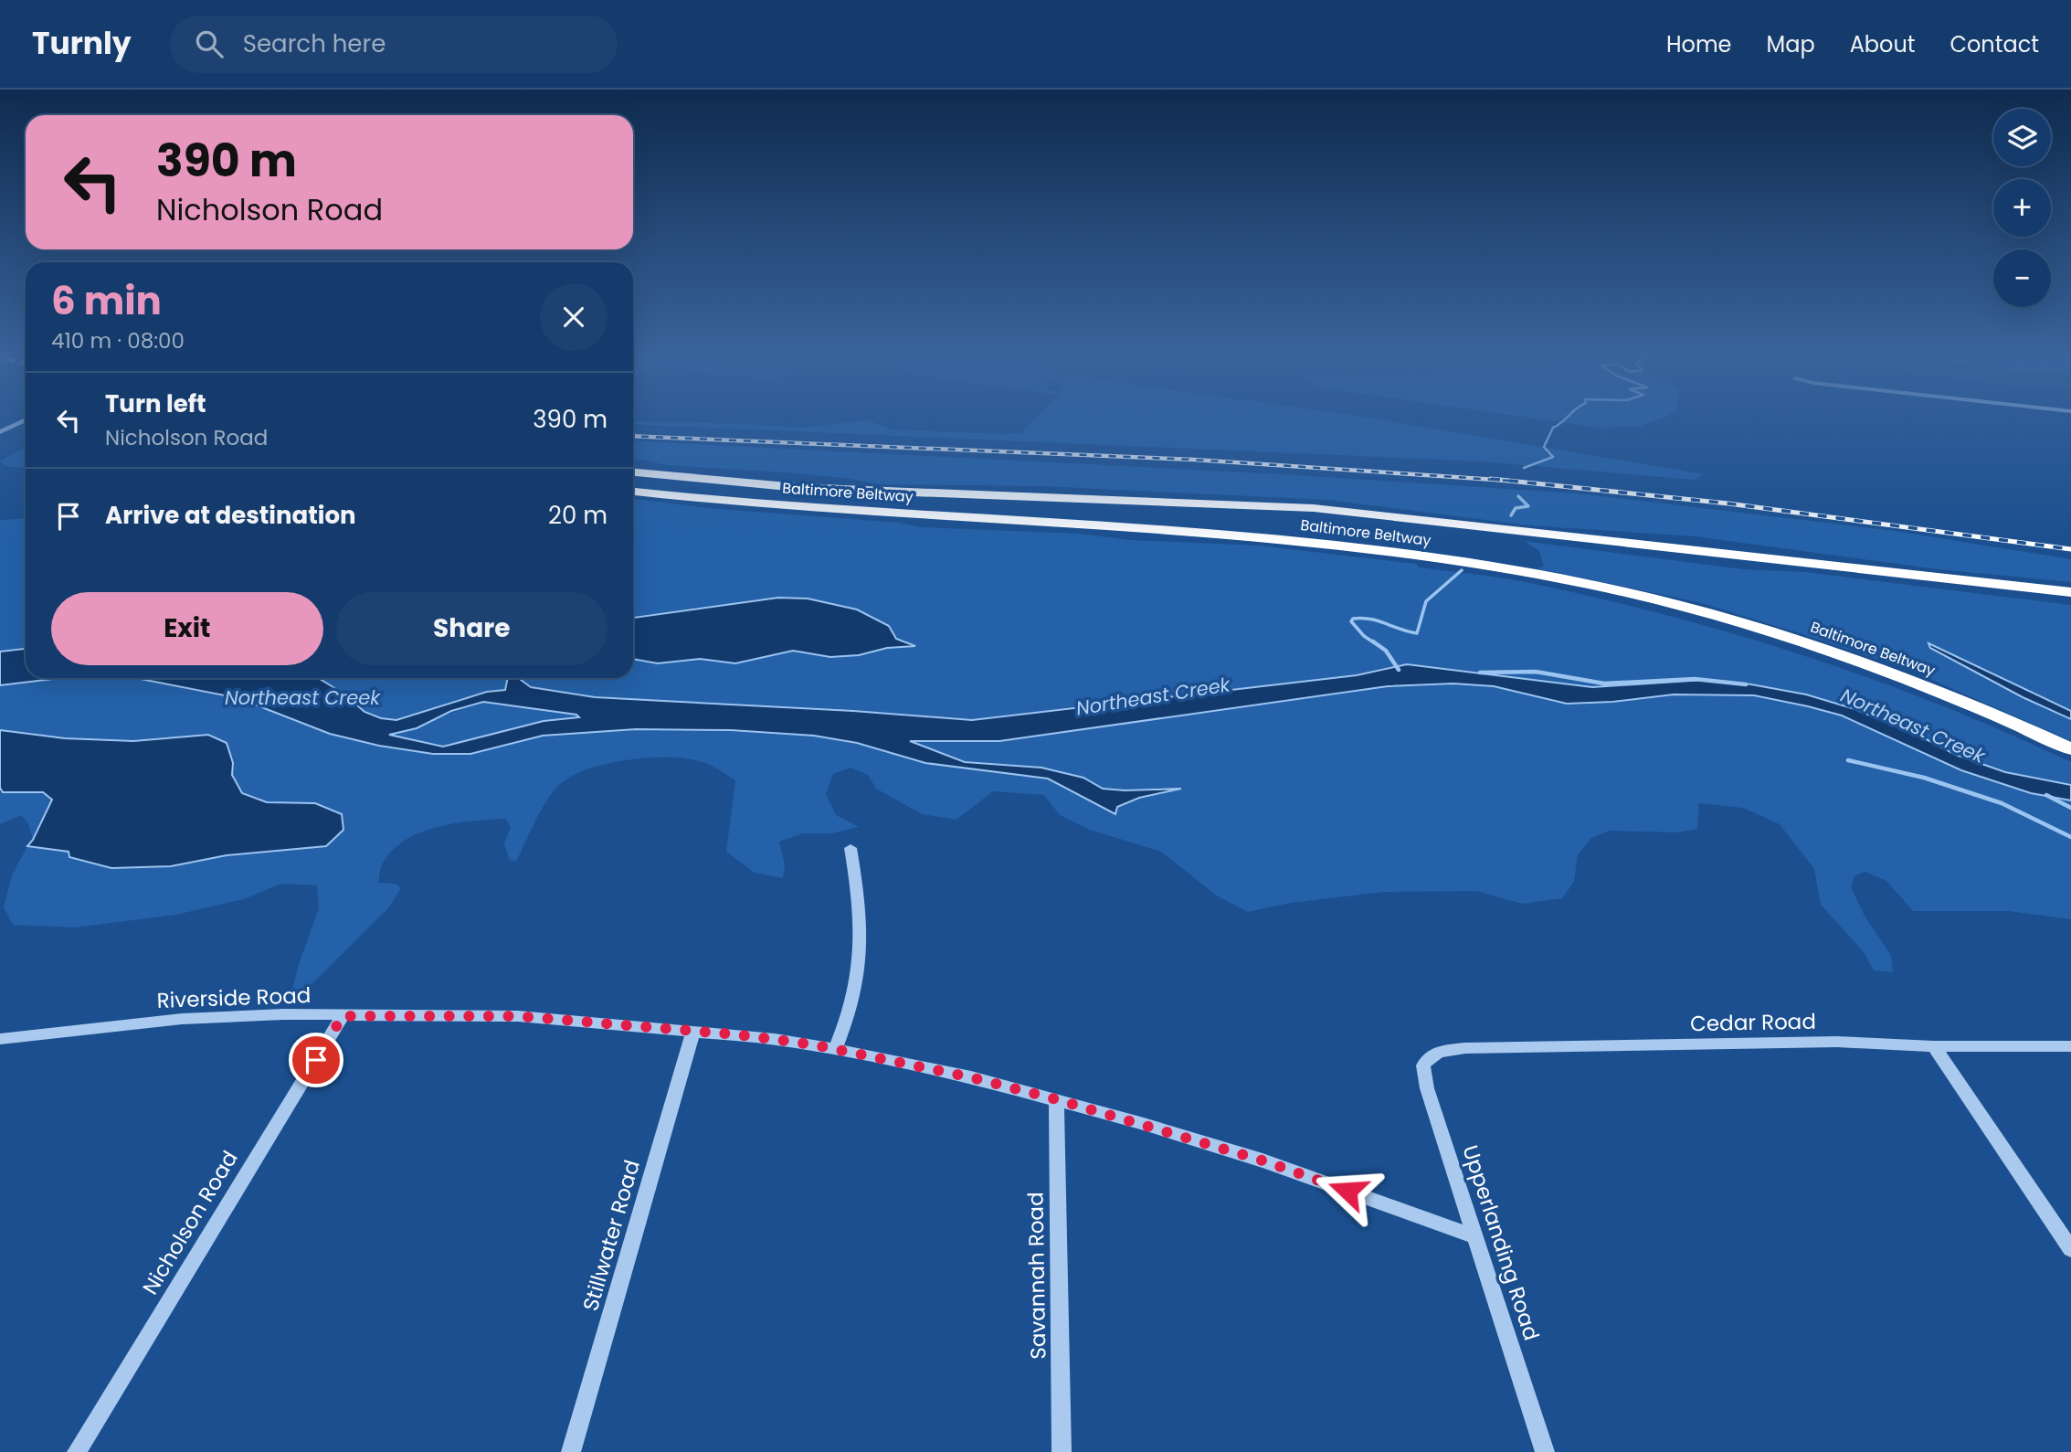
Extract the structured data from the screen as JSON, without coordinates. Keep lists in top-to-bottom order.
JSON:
{
  "streets": {
    "highway": ["Baltimore Beltway"],
    "street": [
      "Riverside Road",
      "Cedar Road",
      "Nicholson Road",
      "Stillwater Road",
      "Upperlanding Road",
      "Savannah Road"
    ]
  },
  "crossings": [
    ["Riverside Road", "Nicholson Road"],
    ["Riverside Road", "Stillwater Road"],
    ["Riverside Road", "Upperlanding Road"],
    ["Riverside Road", "Savannah Road"],
    ["Cedar Road", "Upperlanding Road"]
  ],
  "water": ["Northeast Creek"],
  "page": {
    "header": "Turnly",
    "search": "Search here",
    "nav": [
      "Home",
      "Map",
      "About",
      "Contact"
    ],
    "map_buttons": ["+", "−"],
    "turn": ["390 m", "Nicholson Road"],
    "heading": ["6 min", "410 m · 08:00"],
    "list": [
      {
        "name": "Turn left",
        "note": "Nicholson Road",
        "value": "390 m"
      },
      {
        "name": "Arrive at destination",
        "value": "20 m"
      }
    ],
    "buttons": ["Exit", "Share"]
  }
}
